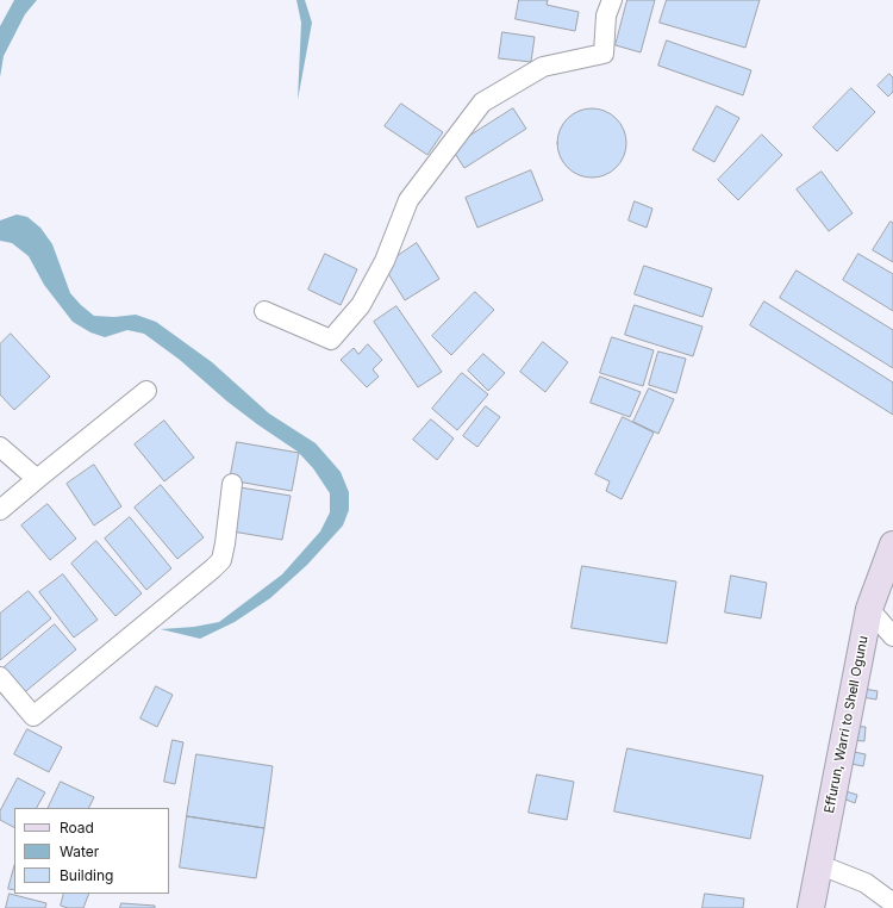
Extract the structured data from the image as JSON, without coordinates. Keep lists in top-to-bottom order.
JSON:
{
  "streets": {
    "street": ["Effurun, Warri to Shell Ogunu"]
  },
  "legend": ["Road", "Water", "Building"]
}
